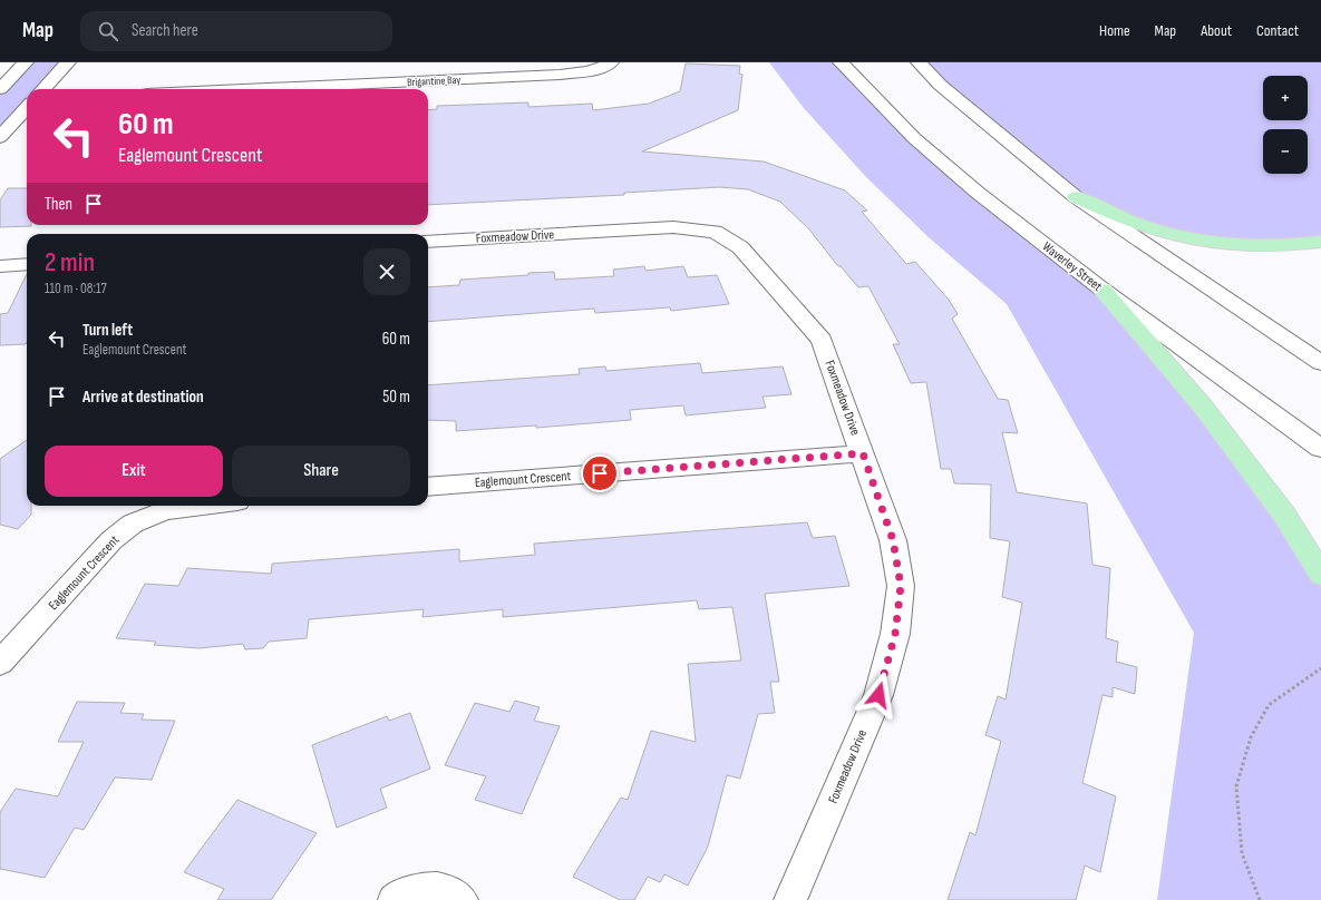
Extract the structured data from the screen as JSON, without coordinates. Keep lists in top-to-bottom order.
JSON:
{
  "streets": {
    "street": [
      "Brigantine Bay",
      "Foxmeadow Drive",
      "Waverley Street",
      "Eaglemount Crescent"
    ]
  },
  "crossings": [
    ["Foxmeadow Drive", "Eaglemount Crescent"]
  ],
  "page": {
    "header": "Map",
    "search": "Search here",
    "nav": [
      "Home",
      "Map",
      "About",
      "Contact"
    ],
    "map_buttons": ["+", "−"],
    "turn": ["60 m", "Eaglemount Crescent"],
    "then": "Then",
    "heading": ["2 min", "110 m · 08:17"],
    "list": [
      {
        "name": "Turn left",
        "note": "Eaglemount Crescent",
        "value": "60 m"
      },
      {
        "name": "Arrive at destination",
        "value": "50 m"
      }
    ],
    "buttons": ["Exit", "Share"]
  }
}
